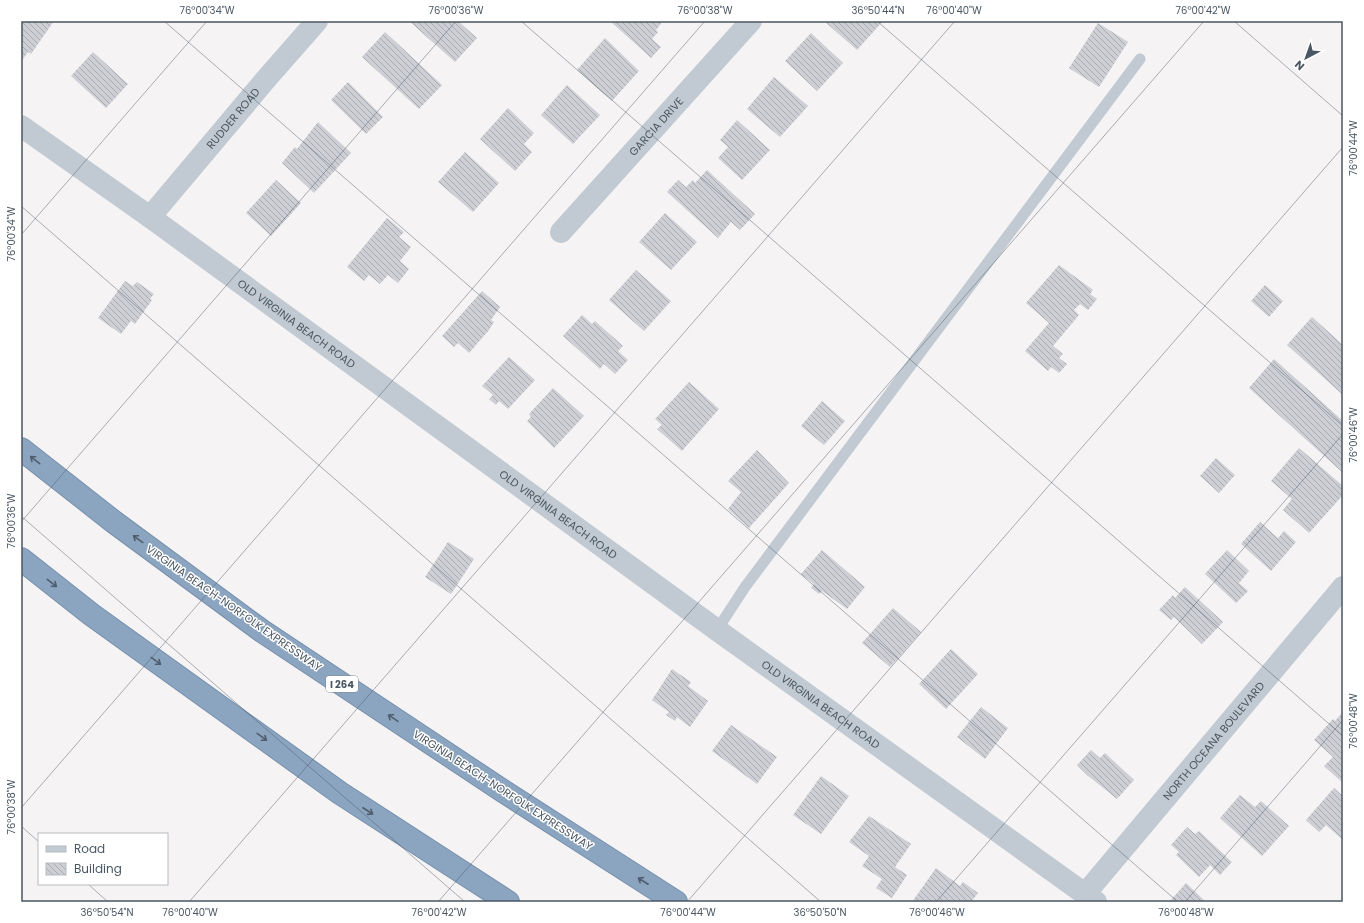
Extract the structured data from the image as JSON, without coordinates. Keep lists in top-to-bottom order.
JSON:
{
  "streets": {
    "highway": ["VIRGINIA BEACH-NORFOLK EXPRESSWAY", "I 264"],
    "street": [
      "RUDDER ROAD",
      "GARCIA DRIVE",
      "OLD VIRGINIA BEACH ROAD",
      "NORTH OCEANA BOULEVARD"
    ]
  },
  "crossings": [
    ["RUDDER ROAD", "OLD VIRGINIA BEACH ROAD"],
    ["OLD VIRGINIA BEACH ROAD", "NORTH OCEANA BOULEVARD"]
  ],
  "legend": ["Road", "Building"],
  "north": "bottom left",
  "coordinates": [
    "76°00'34\"W",
    "76°00'36\"W",
    "76°00'38\"W",
    "36°50'44\"N",
    "76°00'40\"W",
    "76°00'42\"W",
    "76°00'44\"W",
    "76°00'46\"W",
    "76°00'48\"W",
    "36°50'54\"N",
    "36°50'50\"N"
  ]
}
